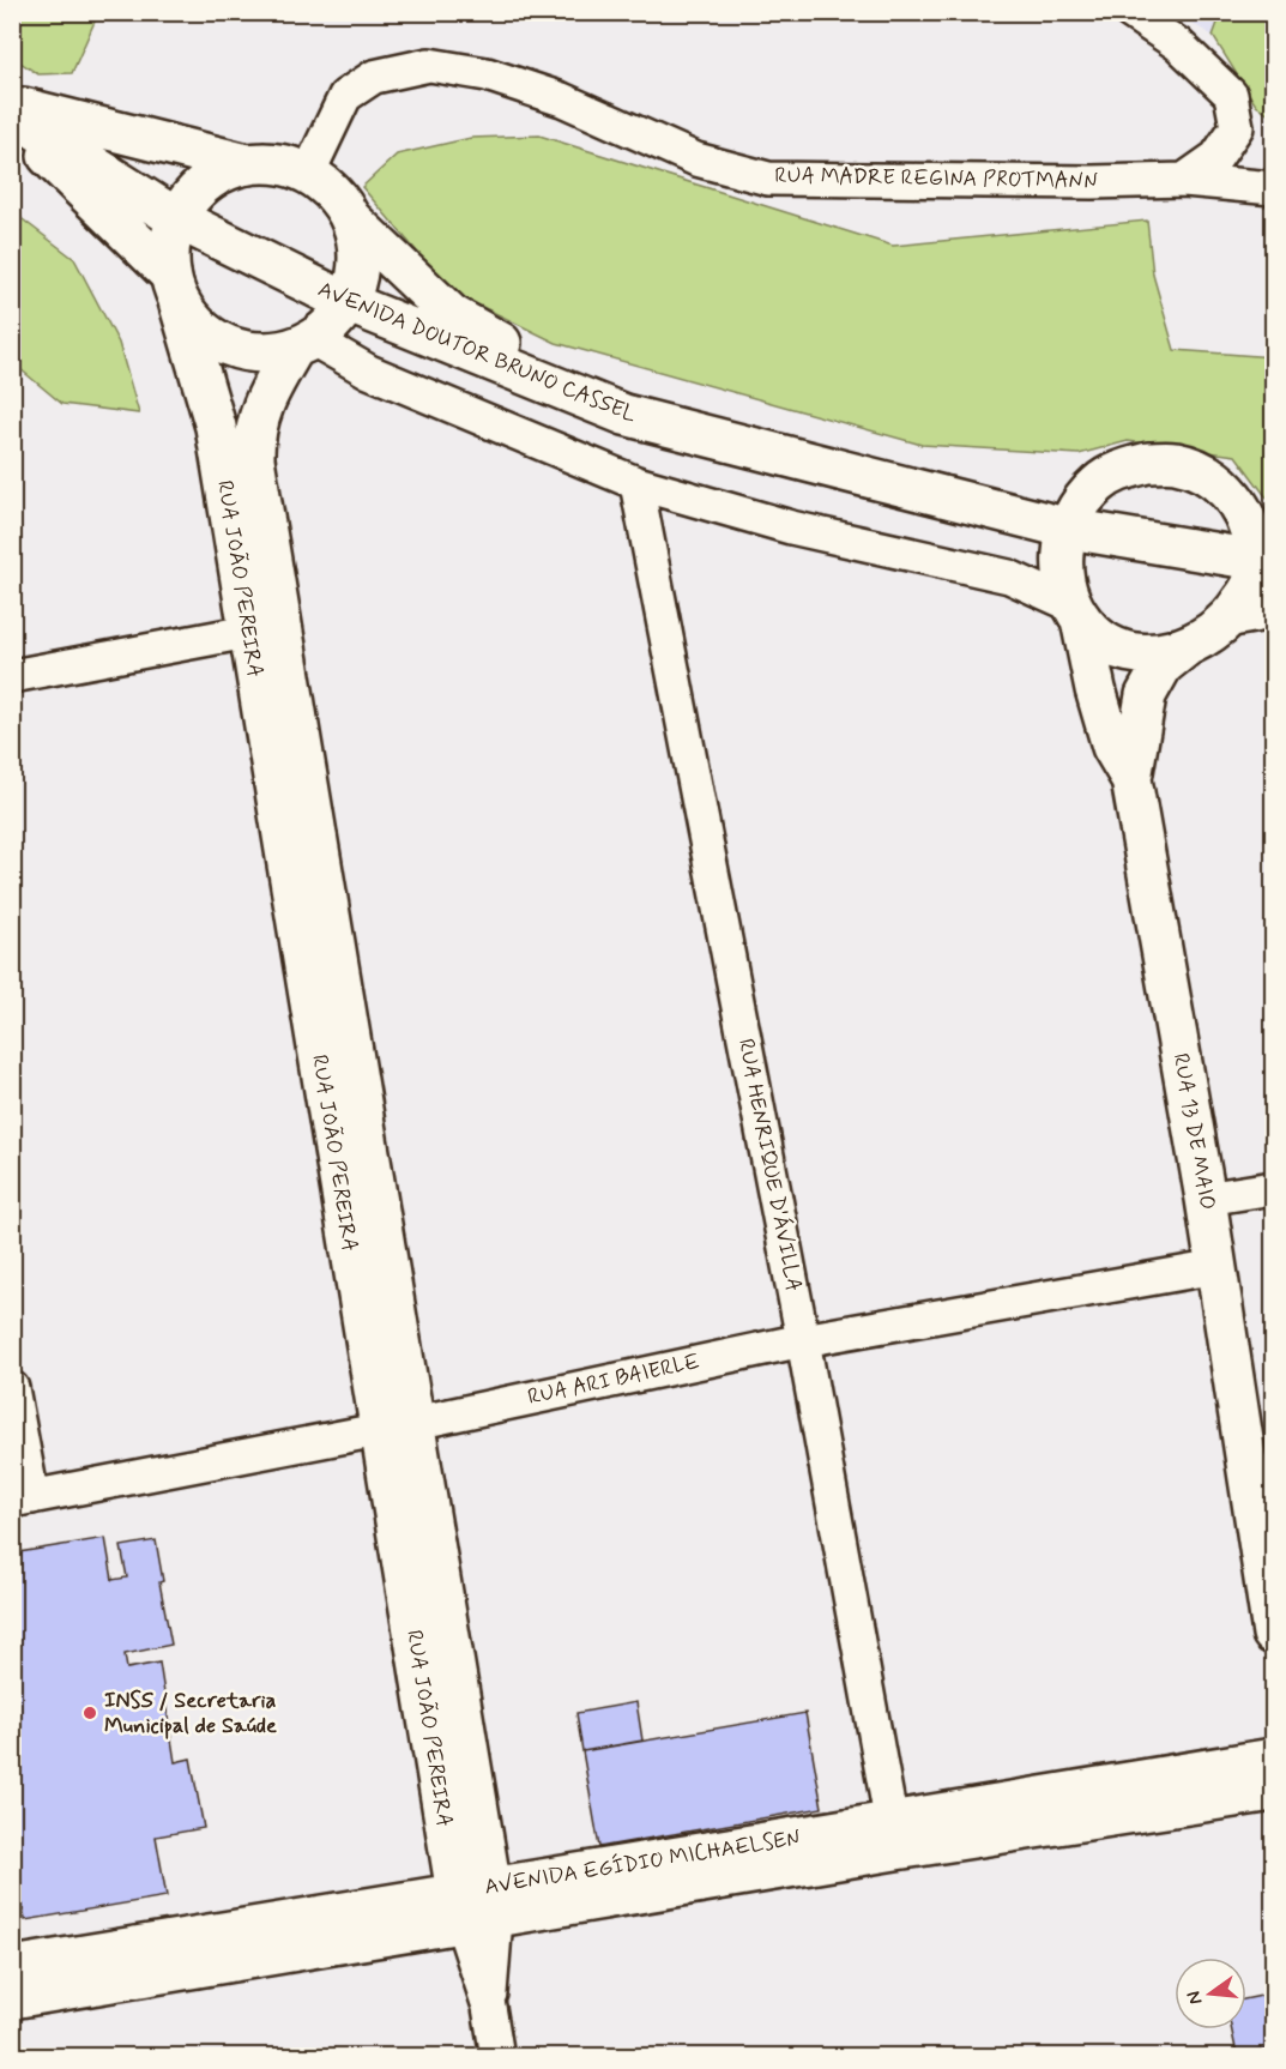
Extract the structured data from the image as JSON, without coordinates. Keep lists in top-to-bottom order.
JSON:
{
  "streets": {
    "street": [
      "RUA MADRE REGINA PROTMANN",
      "AVENIDA DOUTOR BRUNO CASSEL",
      "RUA JOÃO PEREIRA",
      "RUA 13 DE MAIO",
      "RUA HENRIQUE D'ÁVILLA",
      "RUA ARI BAIERLE",
      "AVENIDA EGÍDIO MICHAELSEN"
    ]
  },
  "crossings": [
    ["AVENIDA DOUTOR BRUNO CASSEL", "RUA JOÃO PEREIRA"],
    ["RUA JOÃO PEREIRA", "RUA ARI BAIERLE"],
    ["RUA JOÃO PEREIRA", "AVENIDA EGÍDIO MICHAELSEN"],
    ["RUA 13 DE MAIO", "RUA ARI BAIERLE"],
    ["RUA HENRIQUE D'ÁVILLA", "RUA ARI BAIERLE"],
    ["RUA HENRIQUE D'ÁVILLA", "AVENIDA EGÍDIO MICHAELSEN"]
  ],
  "places": ["INSS / Secretaria Municipal de Saúde"],
  "north": "left"
}
